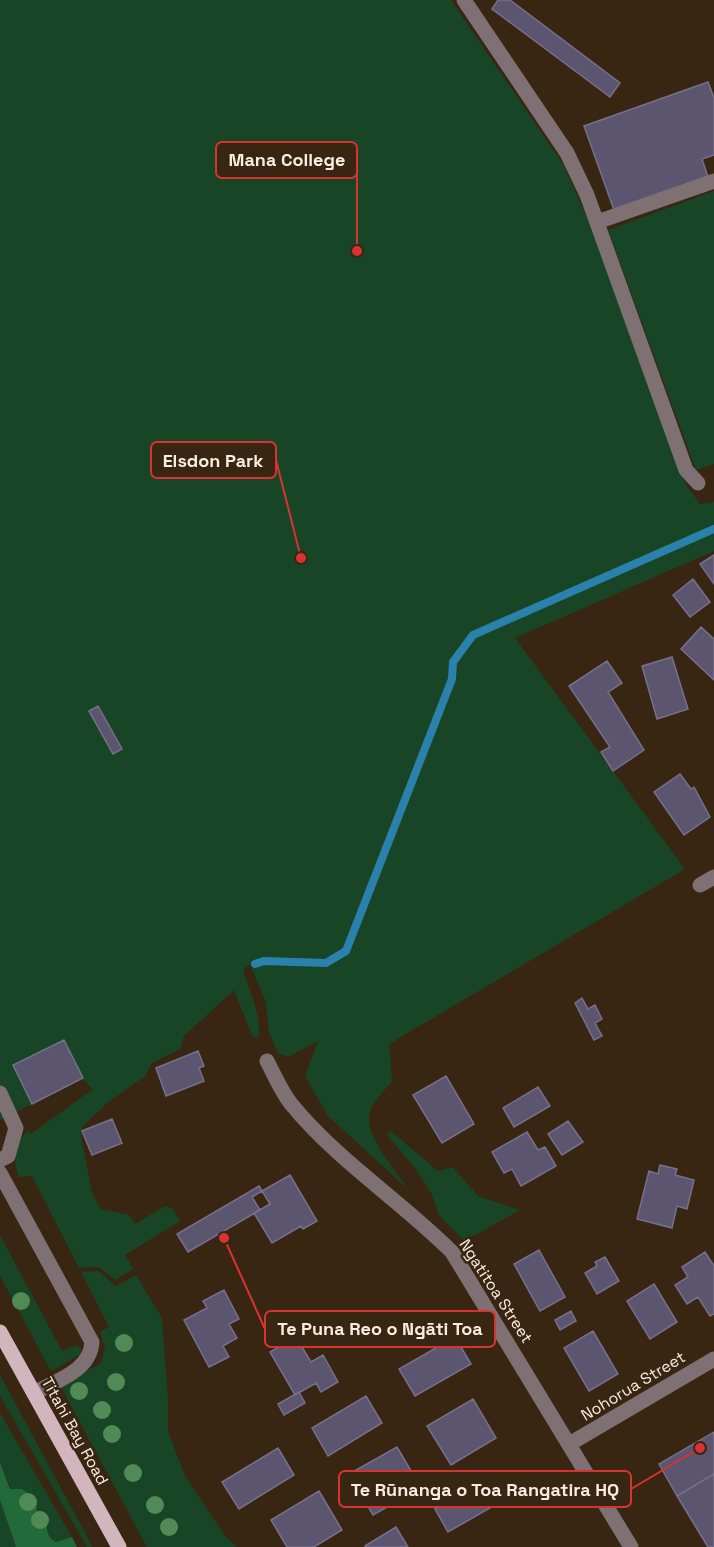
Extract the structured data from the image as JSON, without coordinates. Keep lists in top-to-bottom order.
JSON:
{
  "streets": {
    "main road": ["Titahi Bay Road"],
    "street": ["Ngatitoa Street", "Nohorua Street"]
  },
  "crossings": [
    ["Ngatitoa Street", "Nohorua Street"]
  ],
  "places": [
    "Mana College",
    "Elsdon Park",
    "Te Puna Reo o Ngāti Toa",
    "Te Rūnanga o Toa Rangatira HQ"
  ]
}
